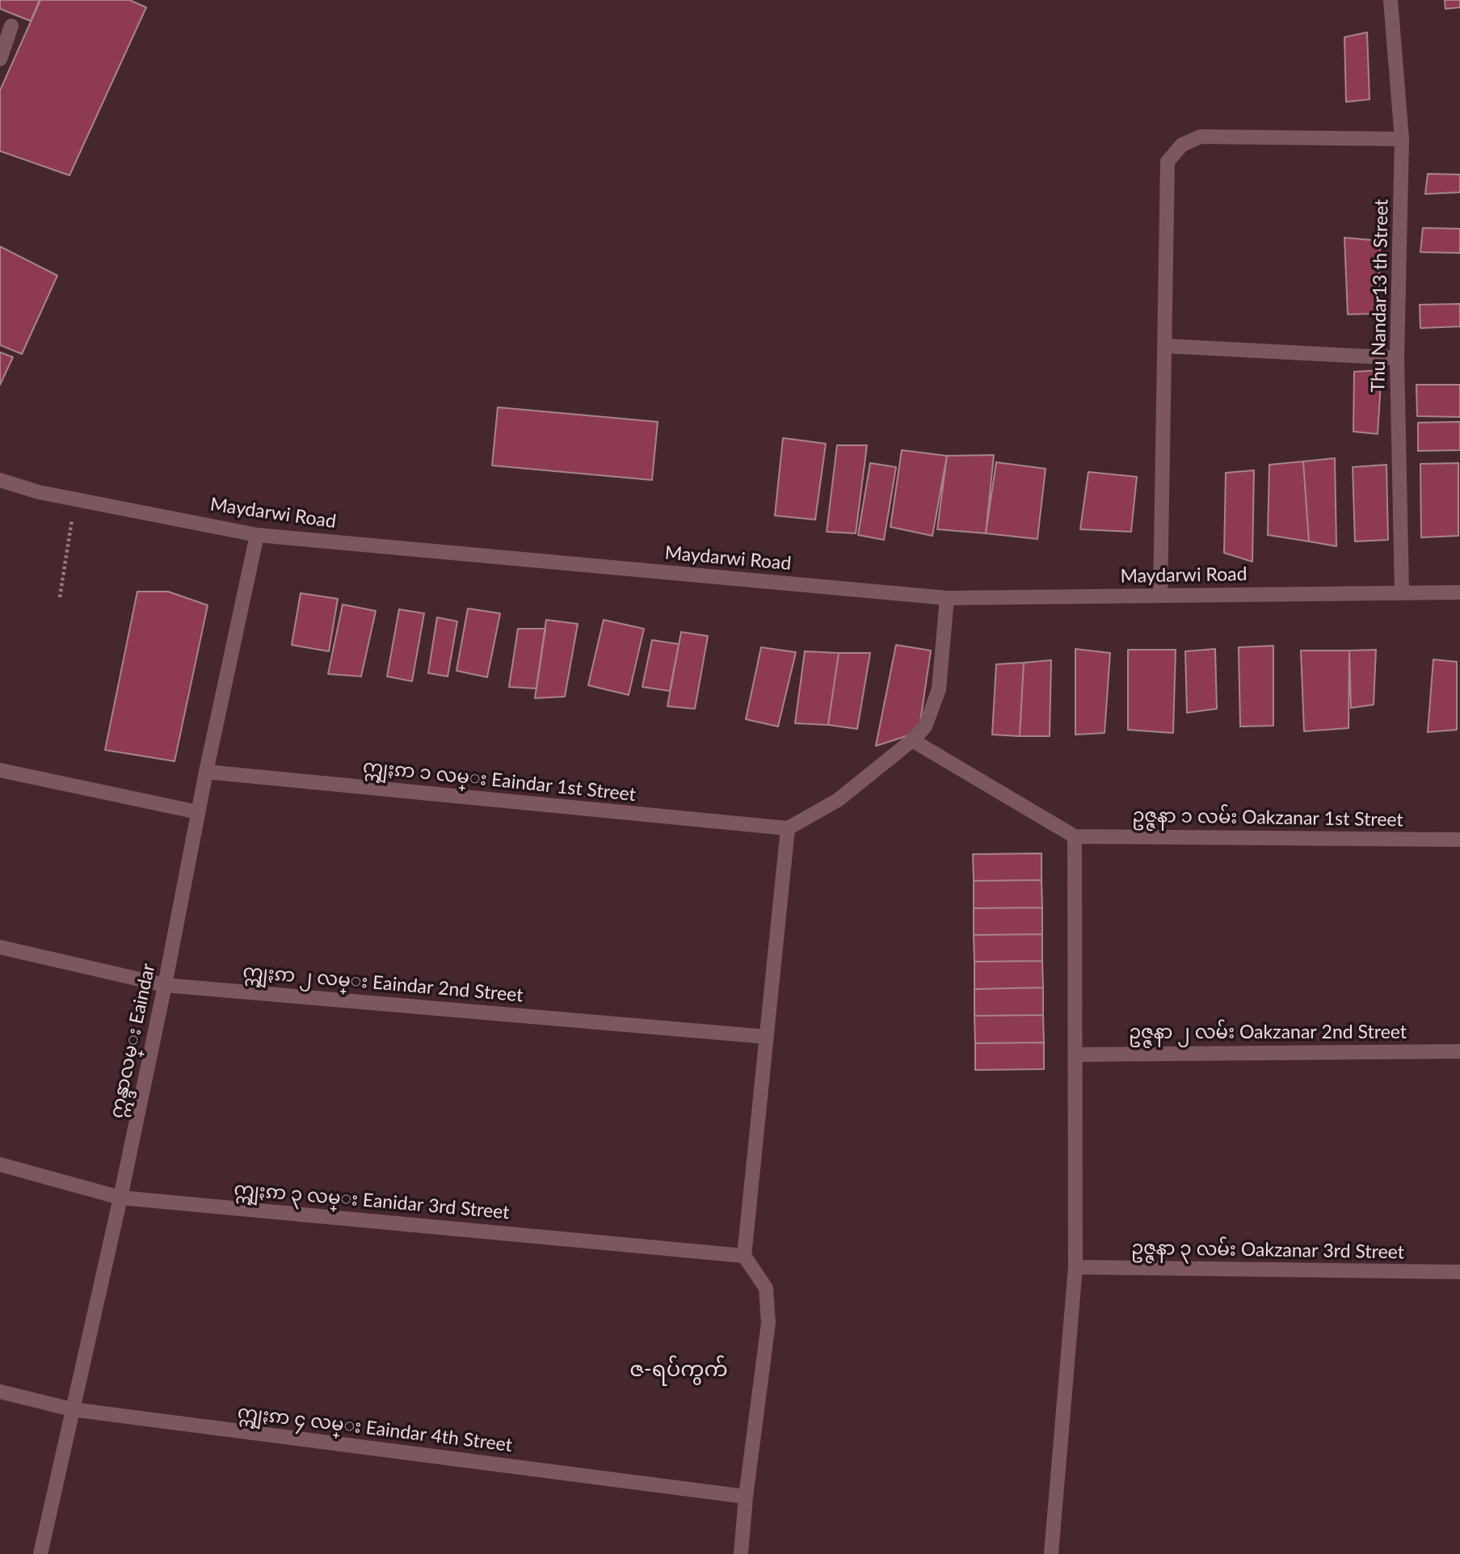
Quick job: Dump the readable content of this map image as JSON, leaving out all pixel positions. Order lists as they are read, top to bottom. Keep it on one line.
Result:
{"streets":{"street":["Thu Nandar13 th Street","Maydarwi Road","ဣျႏၵာ ၁ လမ္း Eaindar 1st Street","ဥဇ္ဇနာ ၁ လမ်း Oakzanar 1st Street","ဣျႏၵာ ၂ လမ္း Eaindar 2nd Street","ဥဇ္ဇနာ ၂ လမ်း Oakzanar 2nd Street","ဣန္ဒာလမ္း Eaindar","ဣျႏၵာ ၃ လမ္း Eanidar 3rd Street","ဥဇ္ဇနာ ၃ လမ်း Oakzanar 3rd Street","ဣျႏၵာ ၄ လမ္း Eaindar 4th Street"]},"crossings":[["Thu Nandar13 th Street","Maydarwi Road"],["Maydarwi Road","ဣန္ဒာလမ္း Eaindar"],["ဣျႏၵာ ၁ လမ္း Eaindar 1st Street","ဣန္ဒာလမ္း Eaindar"],["ဣျႏၵာ ၂ လမ္း Eaindar 2nd Street","ဣန္ဒာလမ္း Eaindar"],["ဣန္ဒာလမ္း Eaindar","ဣျႏၵာ ၃ လမ္း Eanidar 3rd Street"],["ဣန္ဒာလမ္း Eaindar","ဣျႏၵာ ၄ လမ္း Eaindar 4th Street"]],"districts":["ဇ-ရပ်ကွက်"]}
